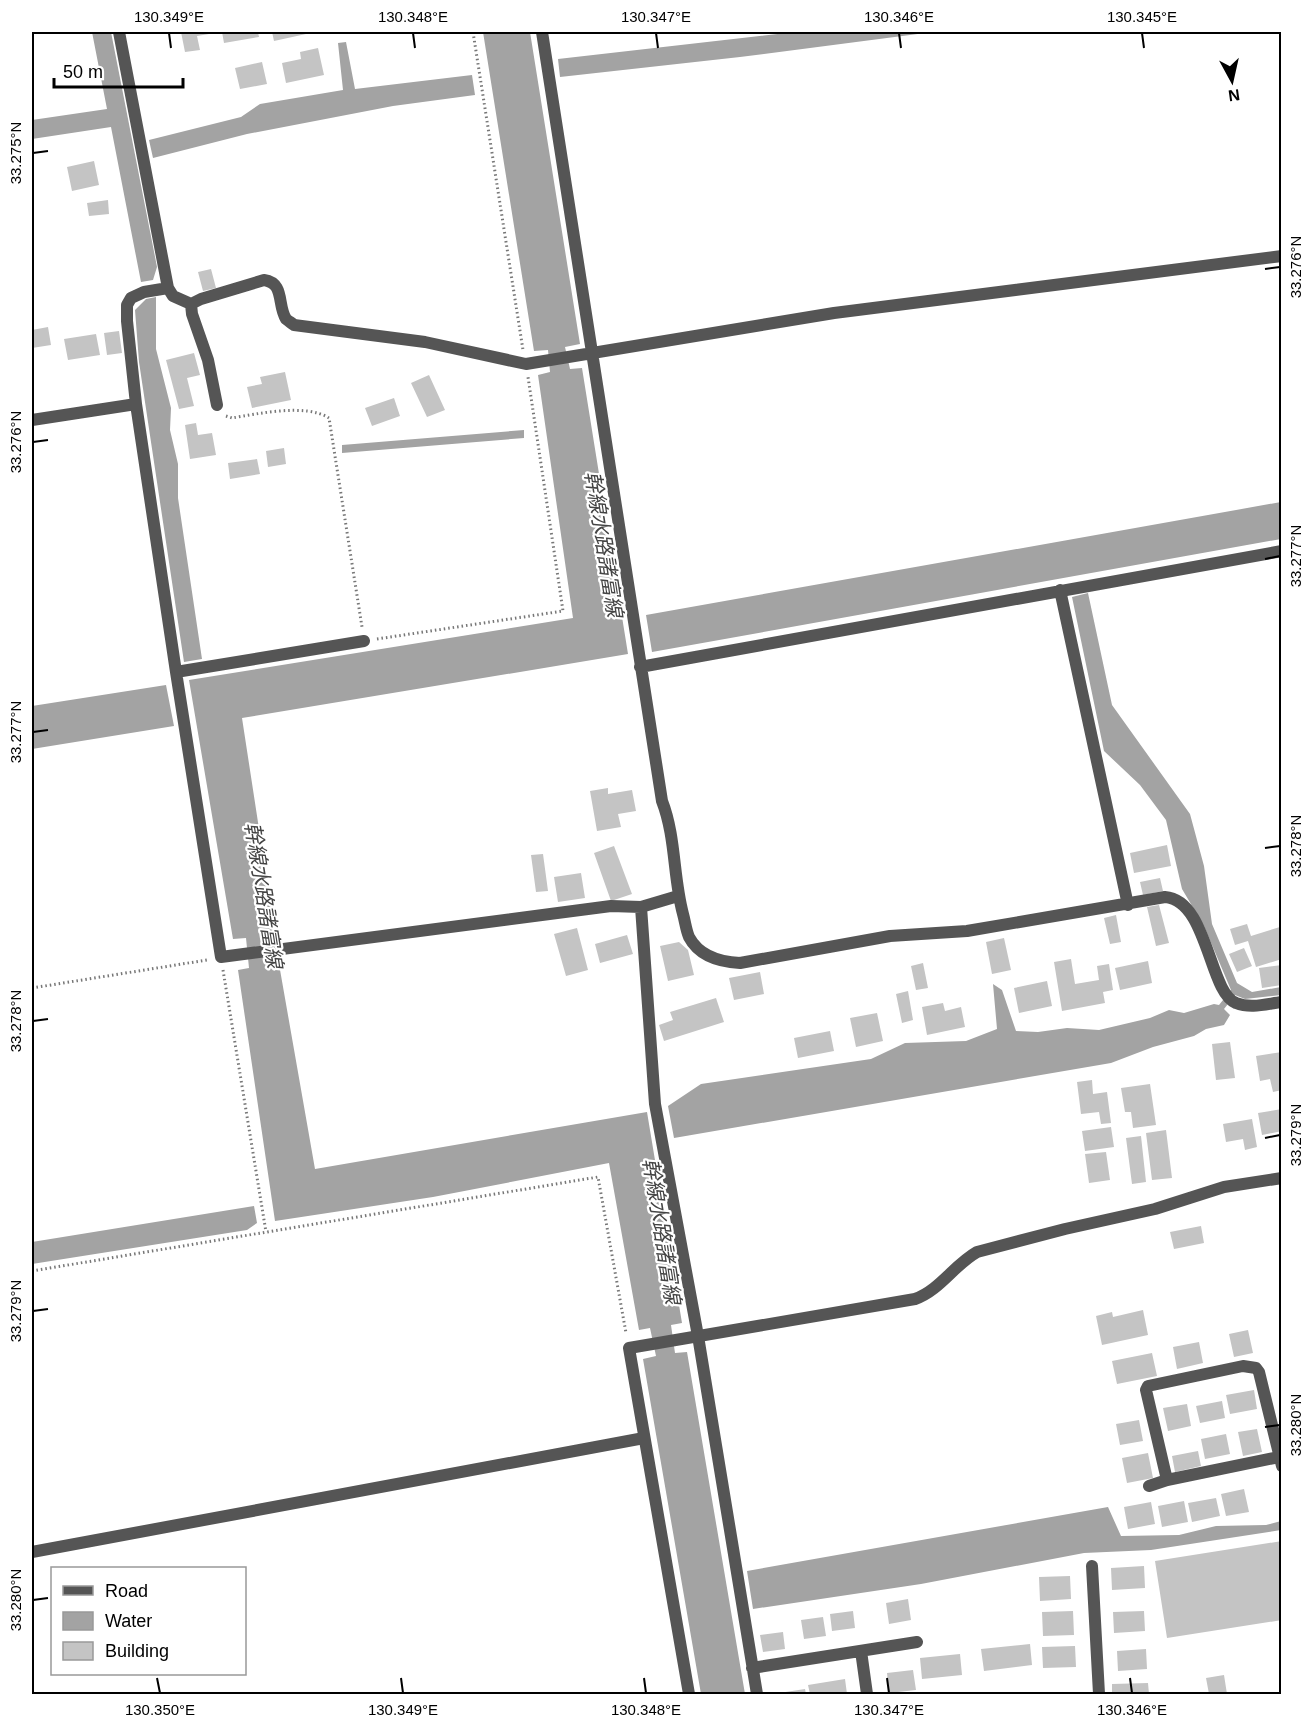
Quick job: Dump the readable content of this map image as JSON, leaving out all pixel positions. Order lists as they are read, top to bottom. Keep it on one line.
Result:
{"water":["幹線水路諸富線"],"legend":["Road","Water","Building"],"scale_bar":"50 m","north":"bottom","coordinates":["130.349°E","130.348°E","130.347°E","130.346°E","130.345°E","33.275°N","33.276°N","33.277°N","33.278°N","33.279°N","33.280°N","130.350°E"]}
